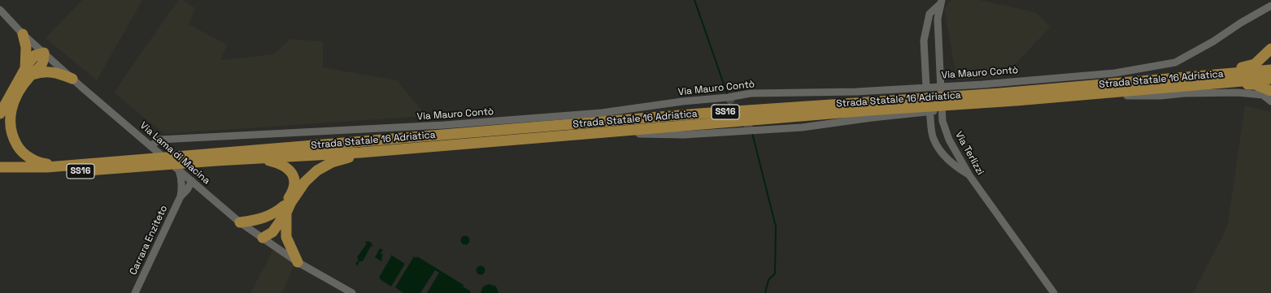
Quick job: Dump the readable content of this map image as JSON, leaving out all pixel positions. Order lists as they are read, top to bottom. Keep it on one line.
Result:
{"streets":{"highway":["Strada Statale 16 Adriatica","SS16"],"street":["Via Mauro Contò","Via Lama di Macina","Via Terlizzi","Carrara Enziteto"]},"crossings":[["Via Mauro Contò","Via Lama di Macina"],["Via Lama di Macina","Carrara Enziteto"]]}
